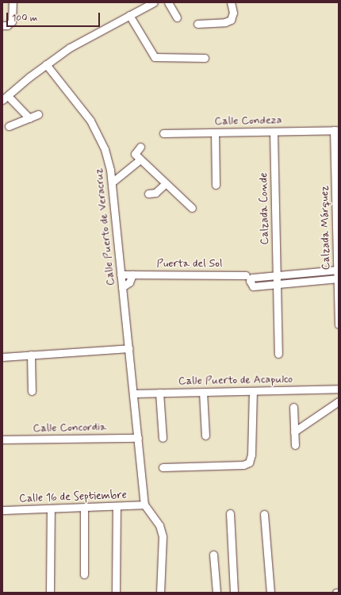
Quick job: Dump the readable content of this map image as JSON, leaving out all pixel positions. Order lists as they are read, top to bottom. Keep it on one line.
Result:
{"streets":{"street":["Calle Condeza","Calzada Conde","Calle Puerto de Veracruz","Calzada Márquez","Puerta del Sol","Calle Puerto de Acapulco","Calle Concordia","Calle 16 de Septiembre"]},"crossings":[["Calle Condeza","Calzada Conde"],["Calle Condeza","Calzada Márquez"],["Calle Puerto de Veracruz","Puerta del Sol"],["Calle Puerto de Veracruz","Calle Puerto de Acapulco"],["Calle Puerto de Veracruz","Calle Concordia"],["Calle Puerto de Veracruz","Calle 16 de Septiembre"]],"scale_bar":"100 m"}
